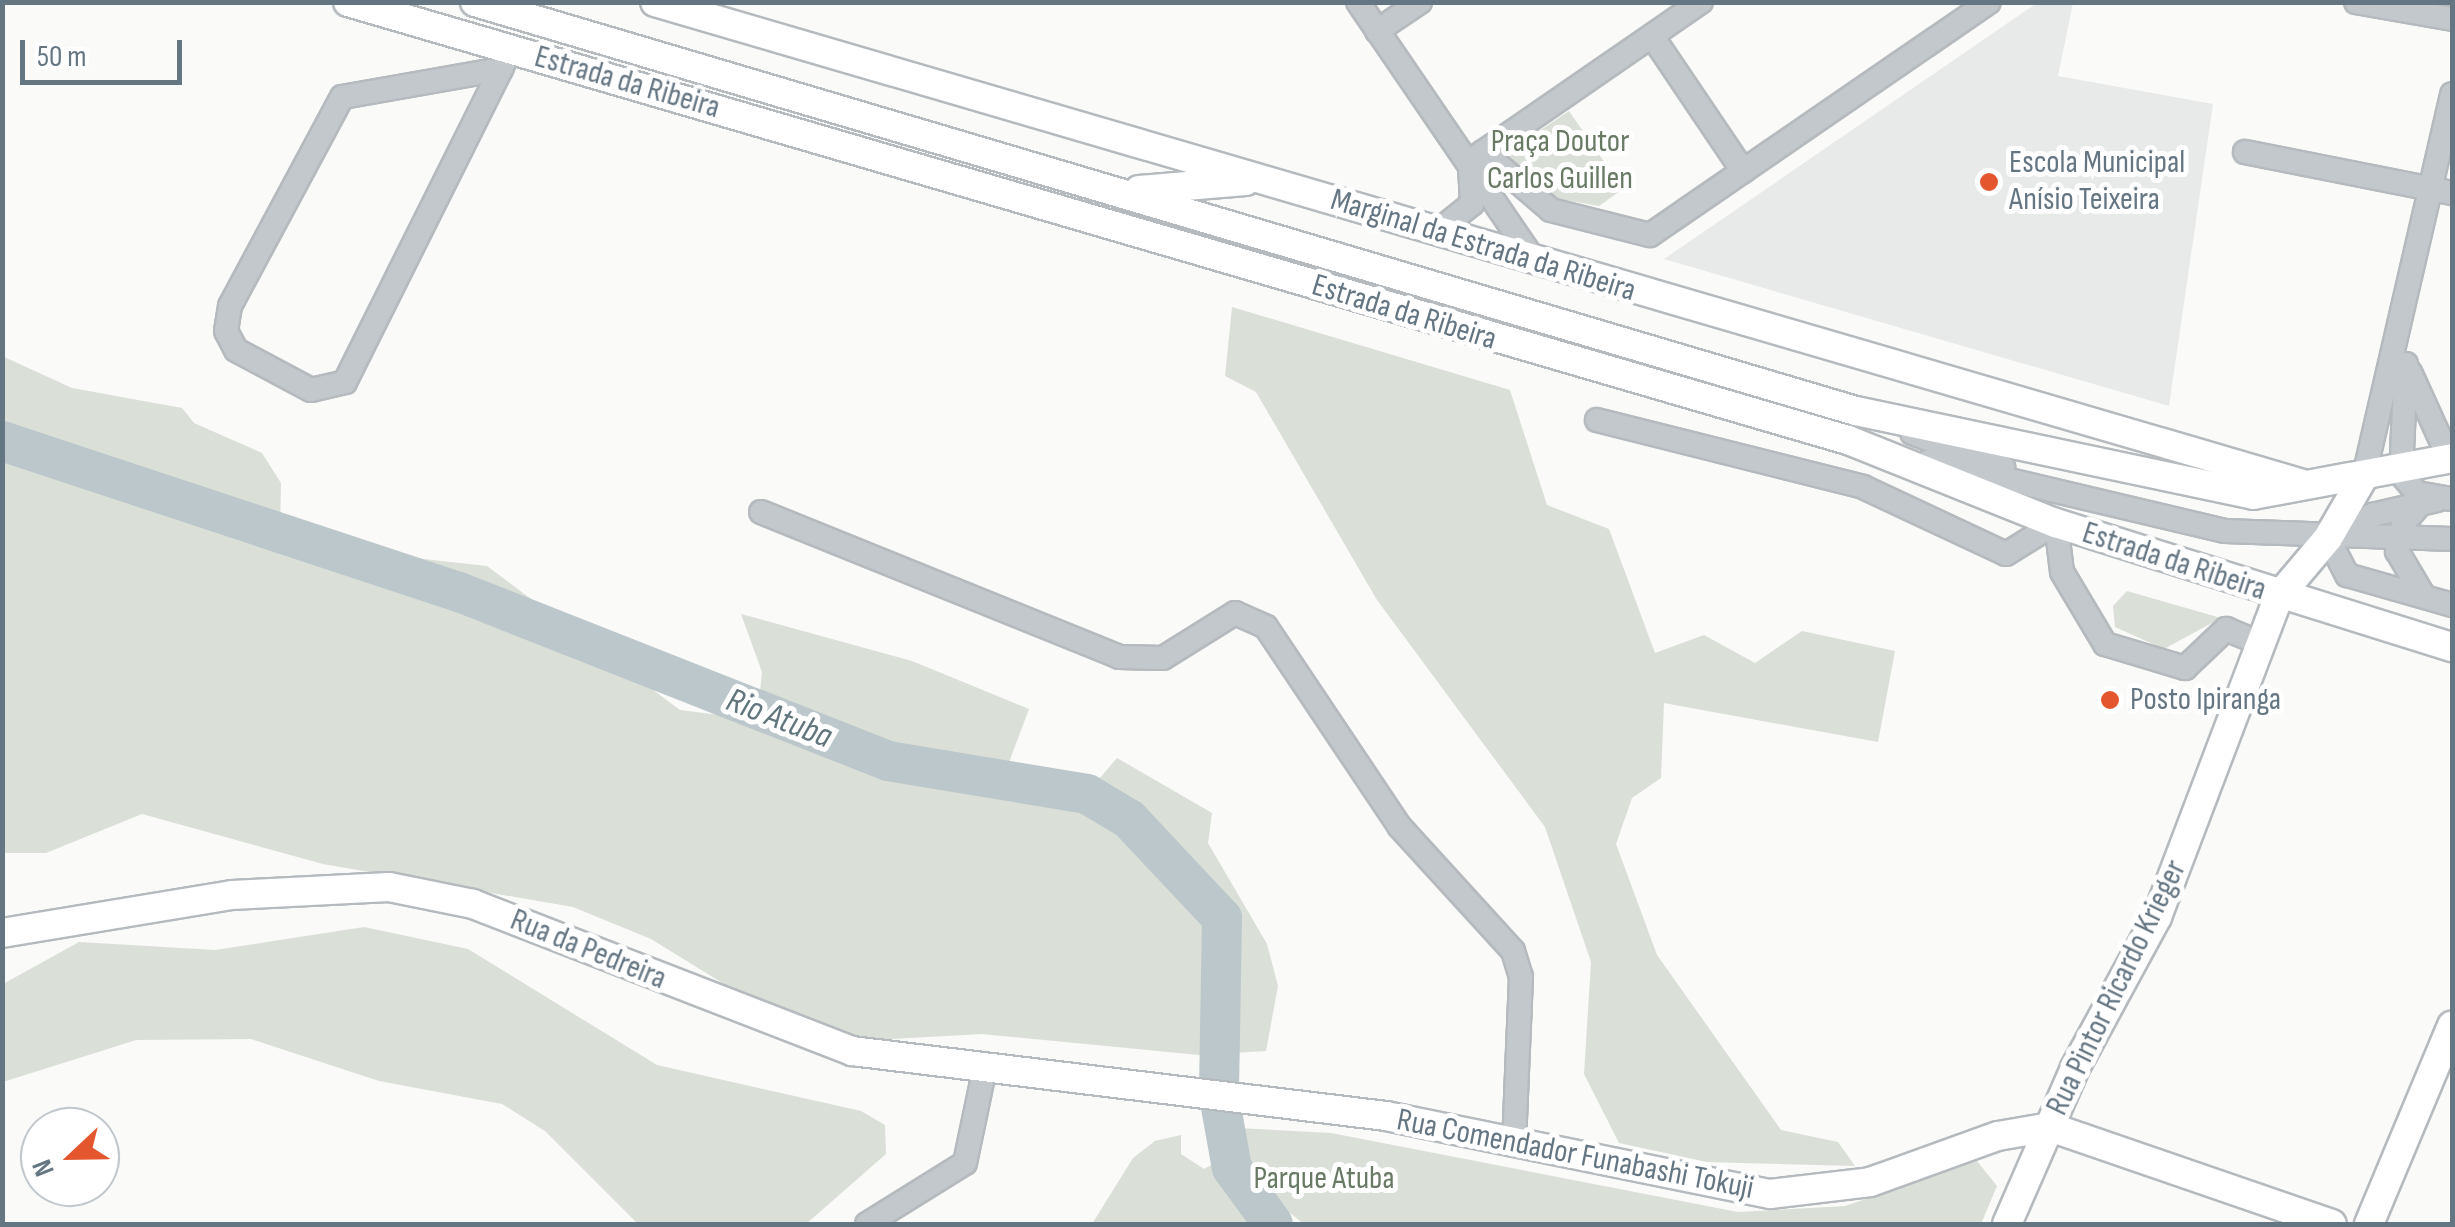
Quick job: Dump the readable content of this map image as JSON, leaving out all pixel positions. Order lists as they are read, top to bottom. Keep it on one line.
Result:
{"streets":{"main road":["Estrada da Ribeira","Marginal da Estrada da Ribeira","Rua da Pedreira","Rua Pintor Ricardo Krieger","Rua Comendador Funabashi Tokuji"]},"crossings":[["Estrada da Ribeira","Marginal da Estrada da Ribeira"],["Estrada da Ribeira","Rua Pintor Ricardo Krieger"],["Rua da Pedreira","Rua Comendador Funabashi Tokuji"],["Rua Pintor Ricardo Krieger","Rua Comendador Funabashi Tokuji"]],"water":["Rio Atuba"],"parks":["Praça Doutor Carlos Guillen","Parque Atuba"],"places":["Escola Municipal Anísio Teixeira","Posto Ipiranga"],"scale_bar":"50 m","north":"left"}
